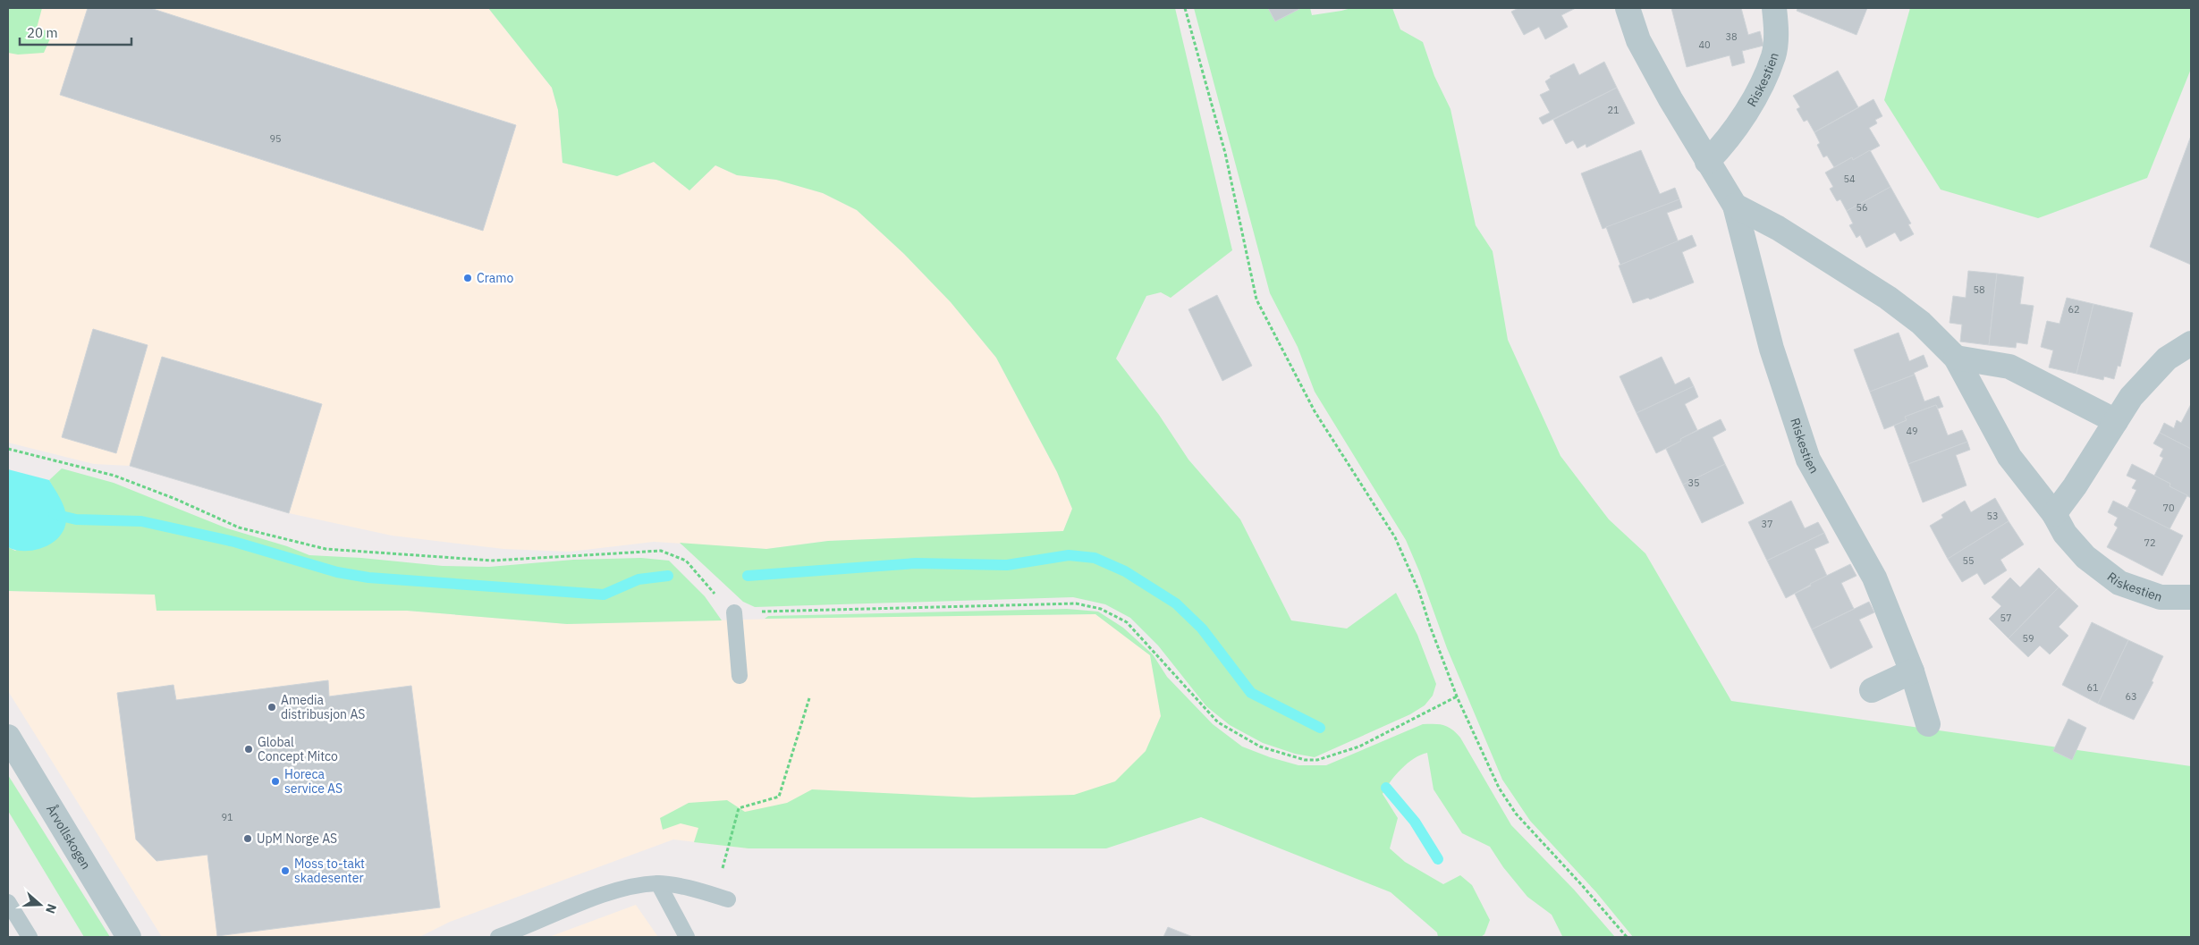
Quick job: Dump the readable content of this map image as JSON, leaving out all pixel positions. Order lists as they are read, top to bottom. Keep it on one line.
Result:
{"streets":{"street":["Riskestien","Årvollskogen"]},"places":["Cramo","Amedia distribusjon AS","Global Concept Mitco","Horeca service AS","UpM Norge AS","Moss to-takt skadesenter"],"house_numbers":["38","40","21","95","54","56","58","62","49","35","70","53","37","72","55","57","59","61","63","91"],"scale_bar":"20 m","north":"right"}
